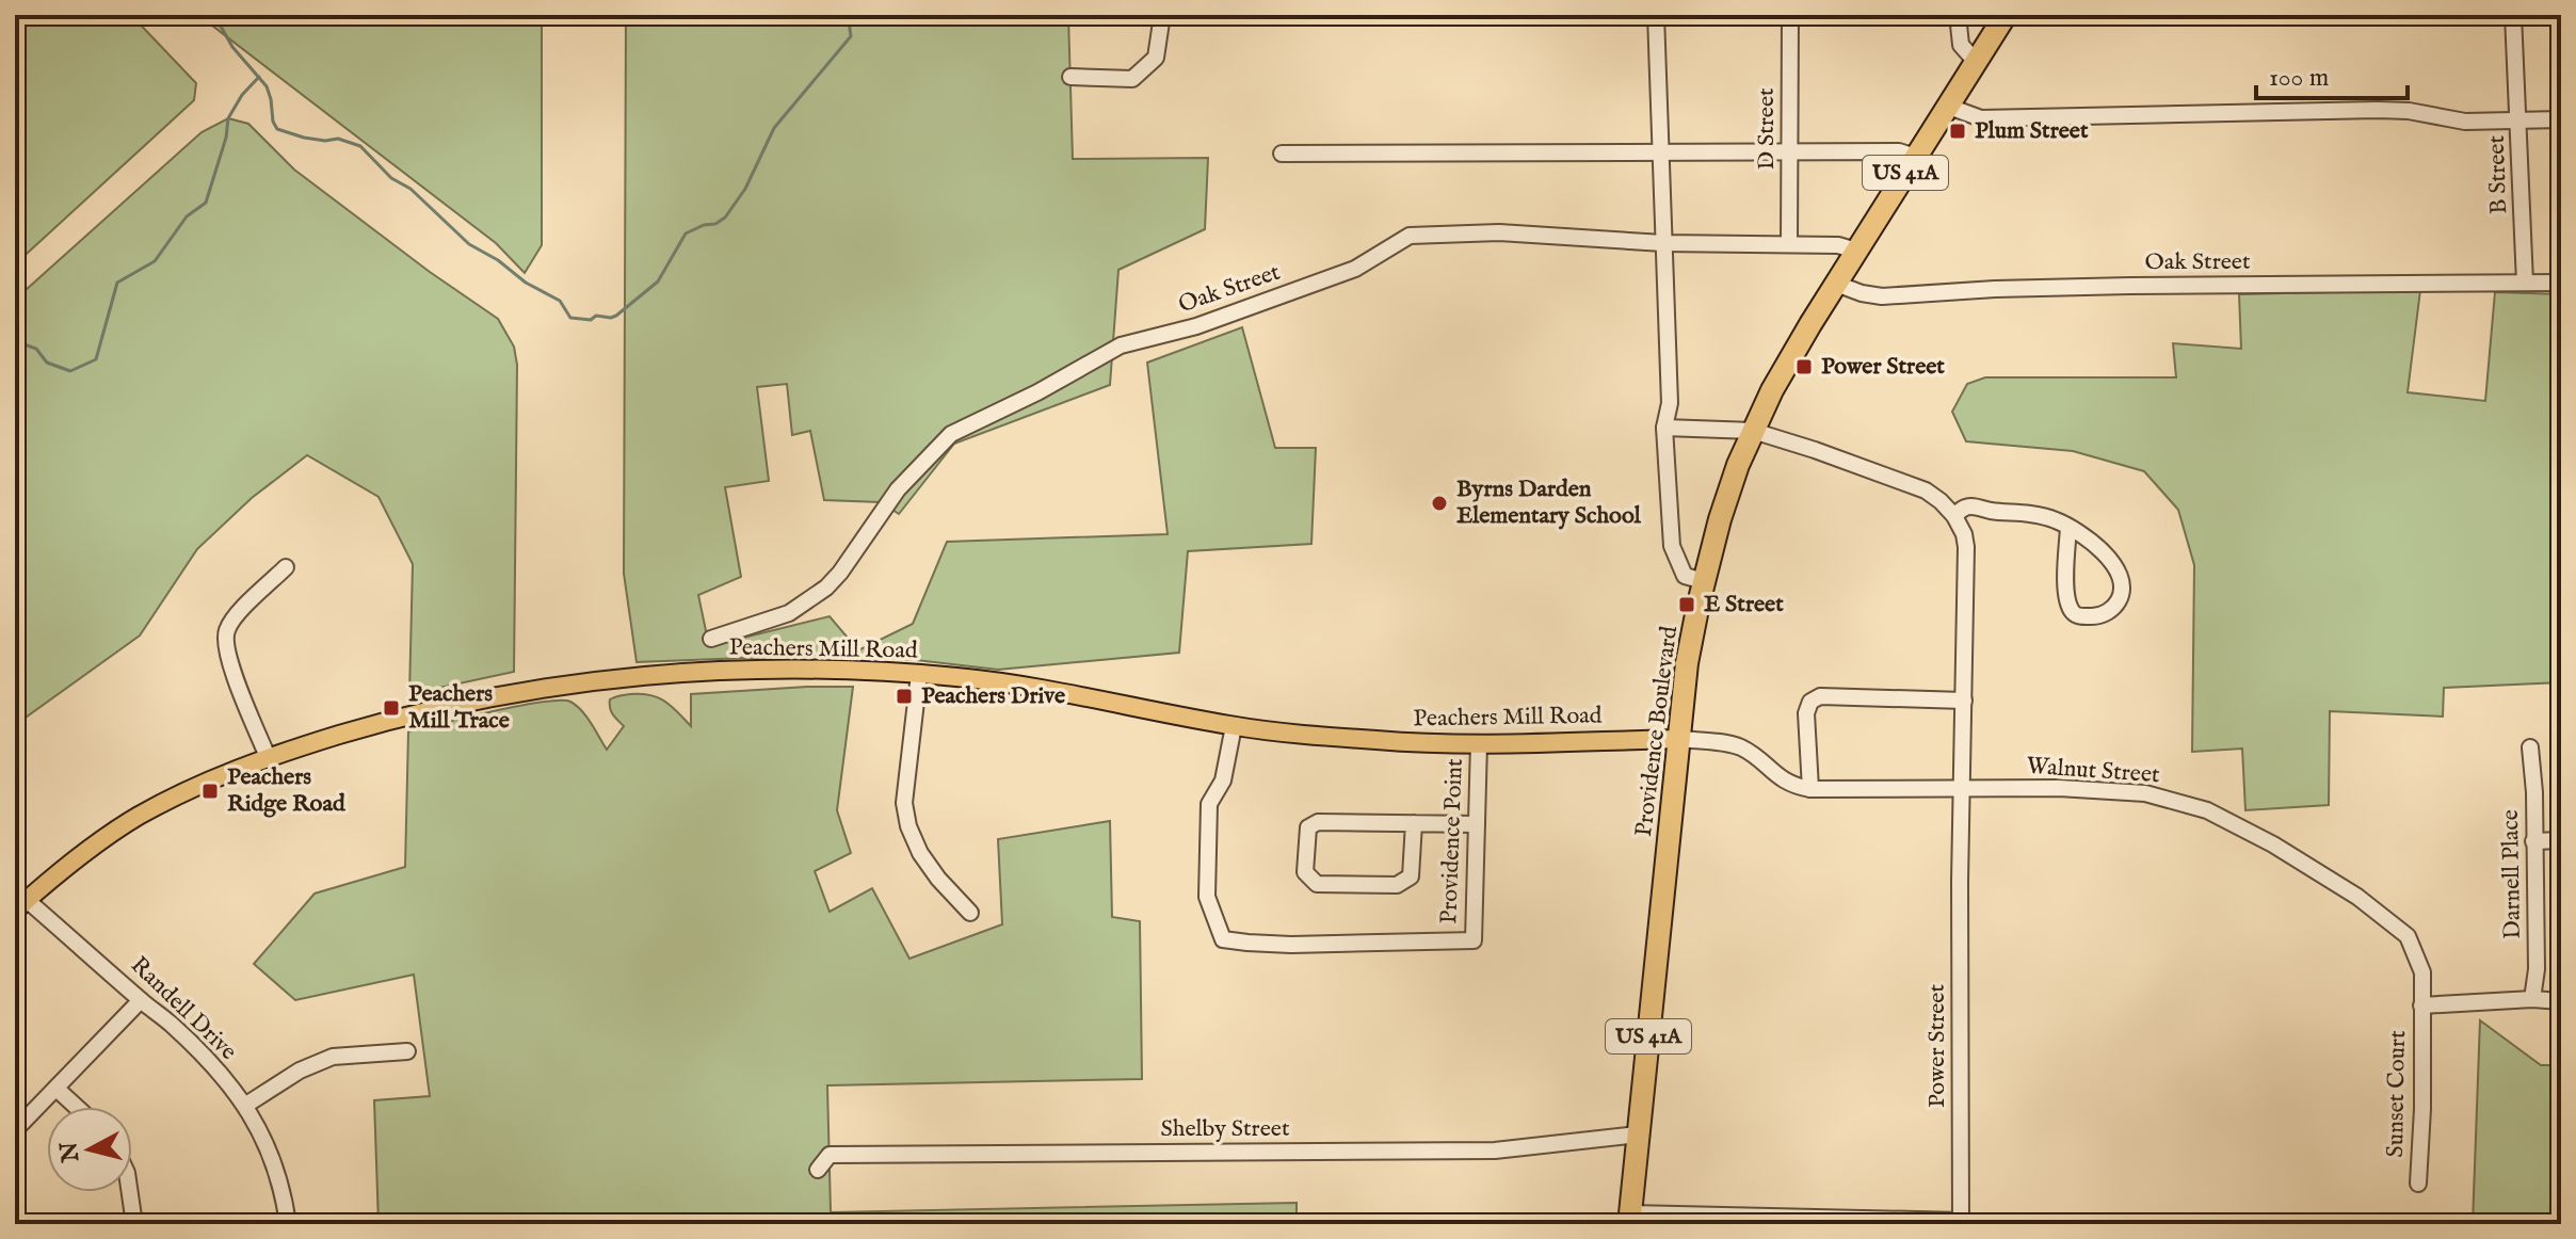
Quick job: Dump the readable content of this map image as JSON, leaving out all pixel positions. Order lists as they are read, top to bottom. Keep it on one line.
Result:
{"streets":{"highway":["US 41A","Providence Boulevard"],"main road":["Peachers Mill Road"],"street":["D Street","B Street","Oak Street","Walnut Street","Providence Point","Darnell Place","Randell Drive","Power Street","Sunset Court","Shelby Street"]},"crossings":[["D Street","Oak Street"],["B Street","Oak Street"],["Oak Street","Providence Boulevard"],["Peachers Mill Road","Providence Boulevard"],["Peachers Mill Road","Walnut Street"],["Peachers Mill Road","Providence Point"],["Peachers Mill Road","Randell Drive"],["Providence Boulevard","Walnut Street"],["Providence Boulevard","Shelby Street"],["Walnut Street","Power Street"],["Walnut Street","Sunset Court"]],"places":{"transit":["Plum Street","Power Street","E Street","Peachers Drive","Peachers Mill Trace","Peachers Ridge Road"],"other":["Byrns Darden Elementary School"]},"scale_bar":"100 m","north":"left"}
